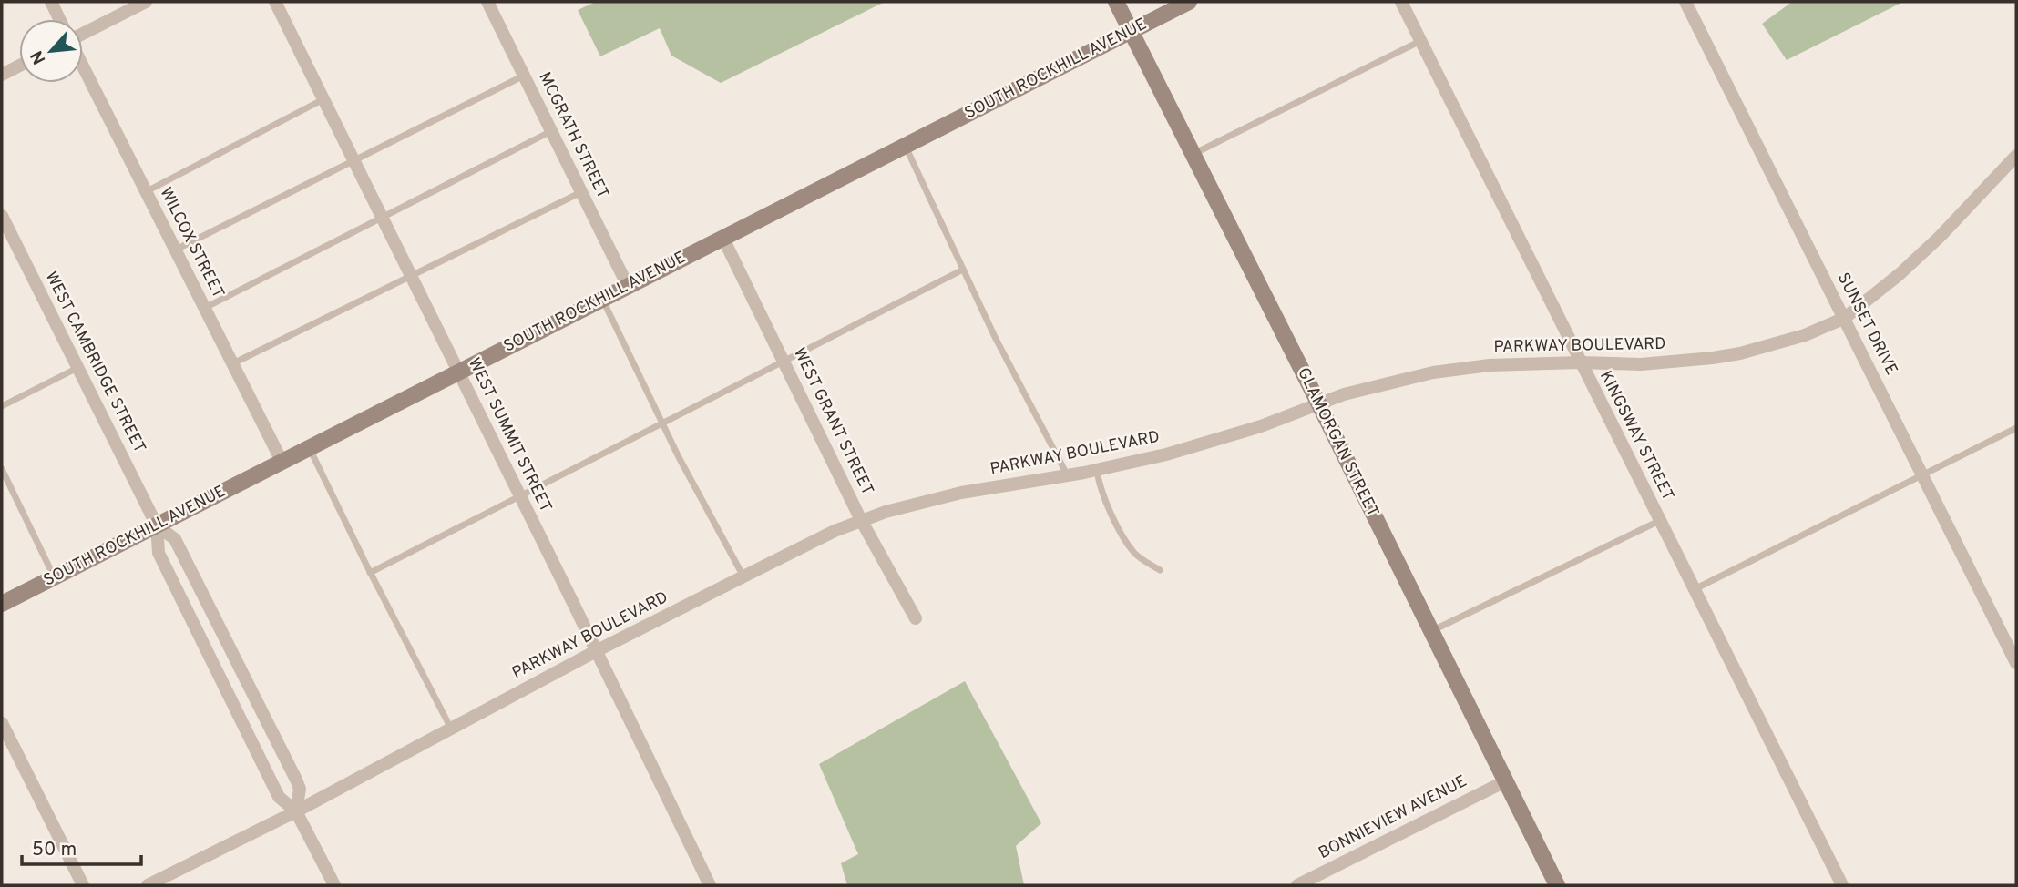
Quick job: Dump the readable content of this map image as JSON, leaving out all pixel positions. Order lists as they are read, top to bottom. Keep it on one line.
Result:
{"streets":{"street":["SOUTH ROCKHILL AVENUE","MCGRATH STREET","WILCOX STREET","SUNSET DRIVE","PARKWAY BOULEVARD","WEST CAMBRIDGE STREET","WEST GRANT STREET","WEST SUMMIT STREET","KINGSWAY STREET","GLAMORGAN STREET","BONNIEVIEW AVENUE"]},"crossings":[["SOUTH ROCKHILL AVENUE","MCGRATH STREET"],["SOUTH ROCKHILL AVENUE","WILCOX STREET"],["SOUTH ROCKHILL AVENUE","WEST CAMBRIDGE STREET"],["SOUTH ROCKHILL AVENUE","WEST GRANT STREET"],["SOUTH ROCKHILL AVENUE","WEST SUMMIT STREET"],["SOUTH ROCKHILL AVENUE","GLAMORGAN STREET"],["SUNSET DRIVE","PARKWAY BOULEVARD"],["PARKWAY BOULEVARD","WEST CAMBRIDGE STREET"],["PARKWAY BOULEVARD","WEST GRANT STREET"],["PARKWAY BOULEVARD","WEST SUMMIT STREET"],["PARKWAY BOULEVARD","KINGSWAY STREET"],["PARKWAY BOULEVARD","GLAMORGAN STREET"],["GLAMORGAN STREET","BONNIEVIEW AVENUE"]],"scale_bar":"50 m","north":"bottom left"}
